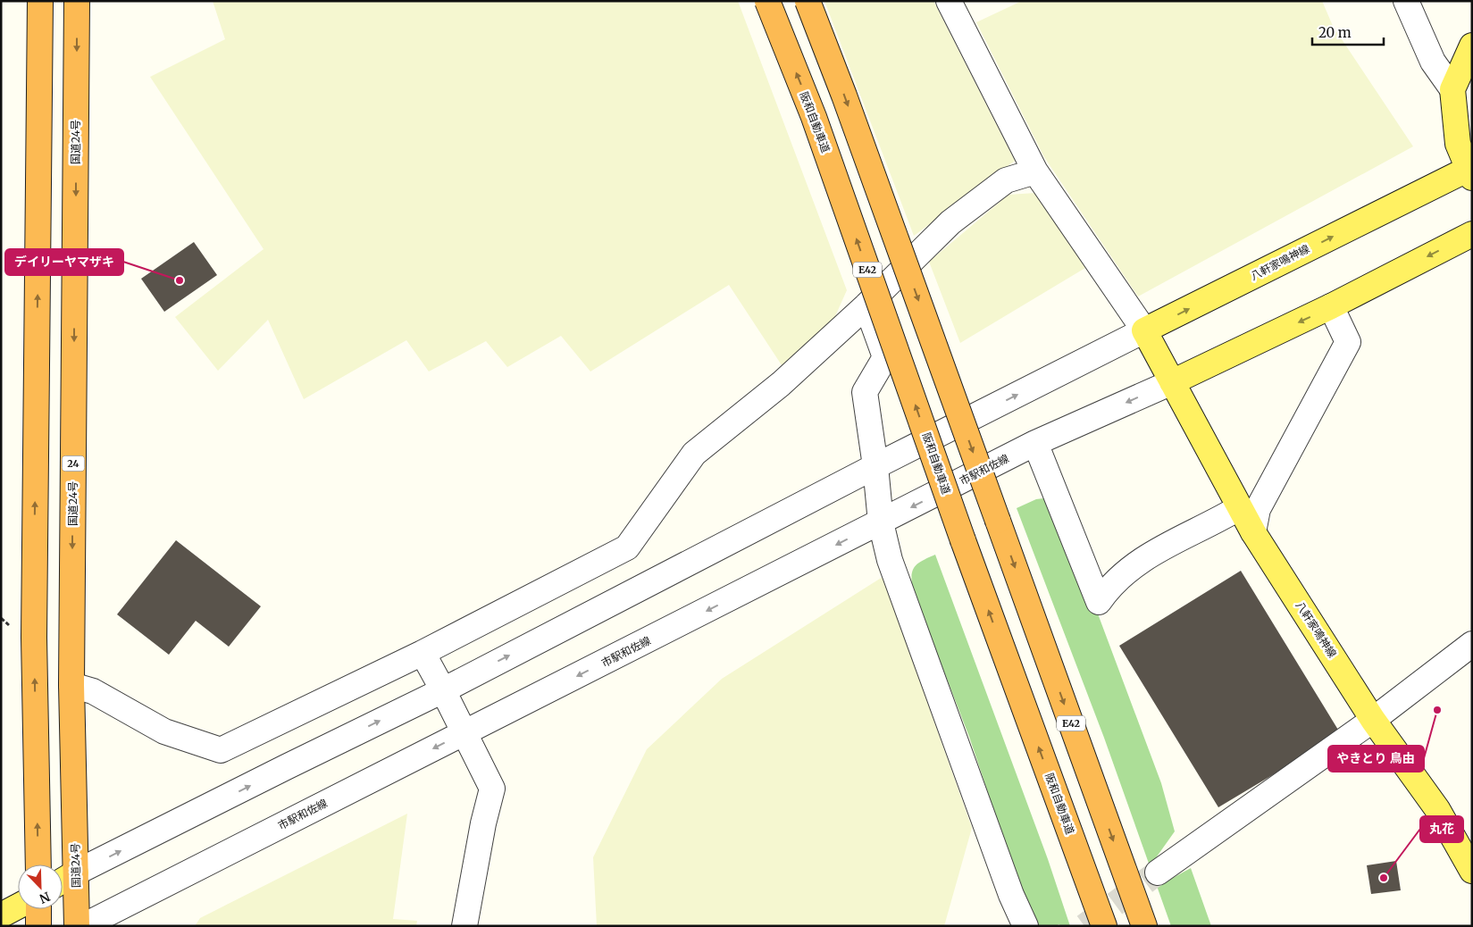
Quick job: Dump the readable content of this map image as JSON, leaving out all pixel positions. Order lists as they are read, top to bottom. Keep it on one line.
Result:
{"streets":{"highway":["阪和自動車道","国道24号","E42","24"],"main road":["八軒家鳴神線"],"street":["市駅和佐線"]},"crossings":[["八軒家鳴神線","市駅和佐線"]],"places":["デイリーヤマザキ","やきとり 鳥由","丸花"],"scale_bar":"20 m","north":"bottom right"}
